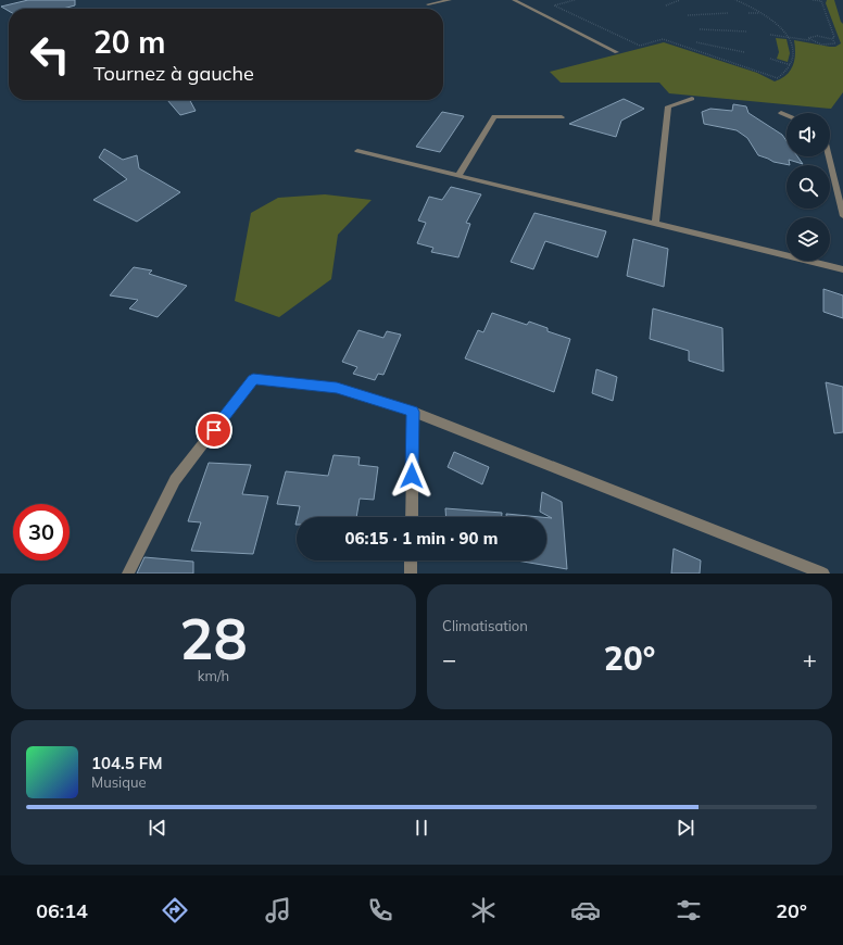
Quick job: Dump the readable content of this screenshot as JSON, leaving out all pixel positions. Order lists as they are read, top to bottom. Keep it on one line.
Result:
{"page":{"turn":["20 m","Tournez à gauche"],"limit":"30","trip":"06:15 · 1 min · 90 m","tile":[["28","km/h"],"Climatisation"],"heat":["−","20°","+"],"song":["104.5 FM","Musique"],"tabs":["06:14","20°"]}}
